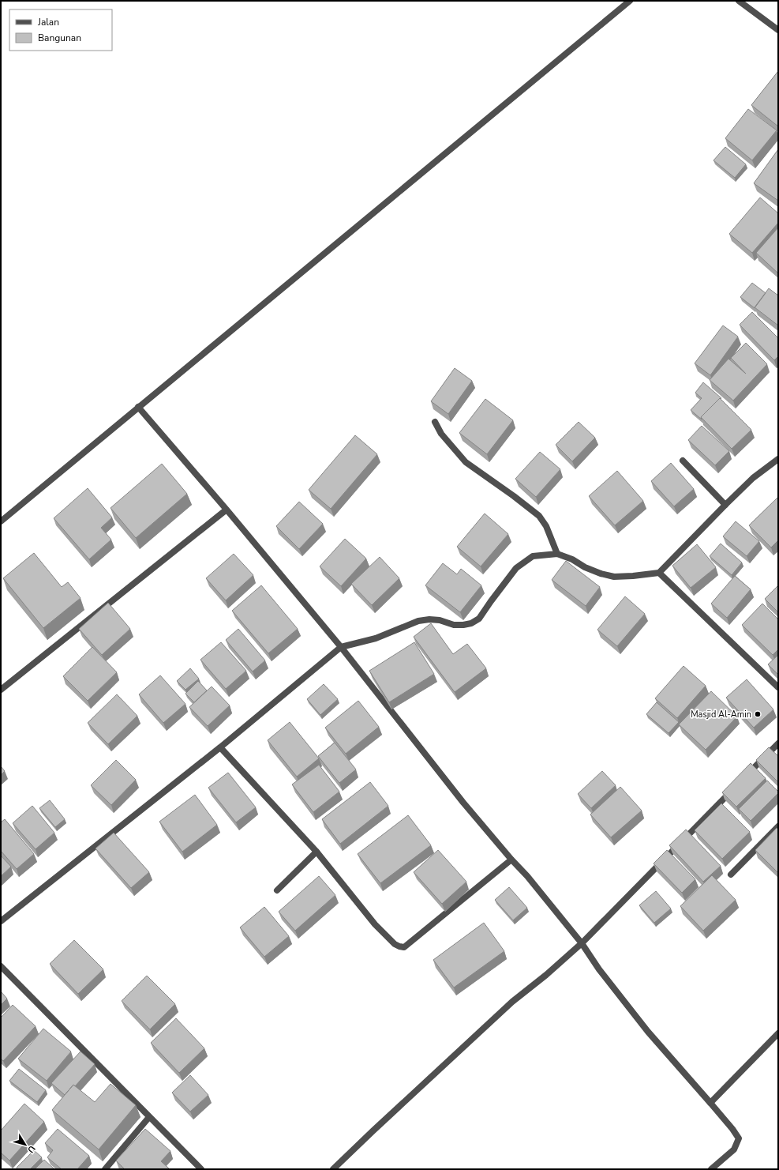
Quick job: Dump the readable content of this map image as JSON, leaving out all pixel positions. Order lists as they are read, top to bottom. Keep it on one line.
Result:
{"places":["Masjid Al-Amin"],"legend":["Jalan","Bangunan"],"north":"bottom right"}
